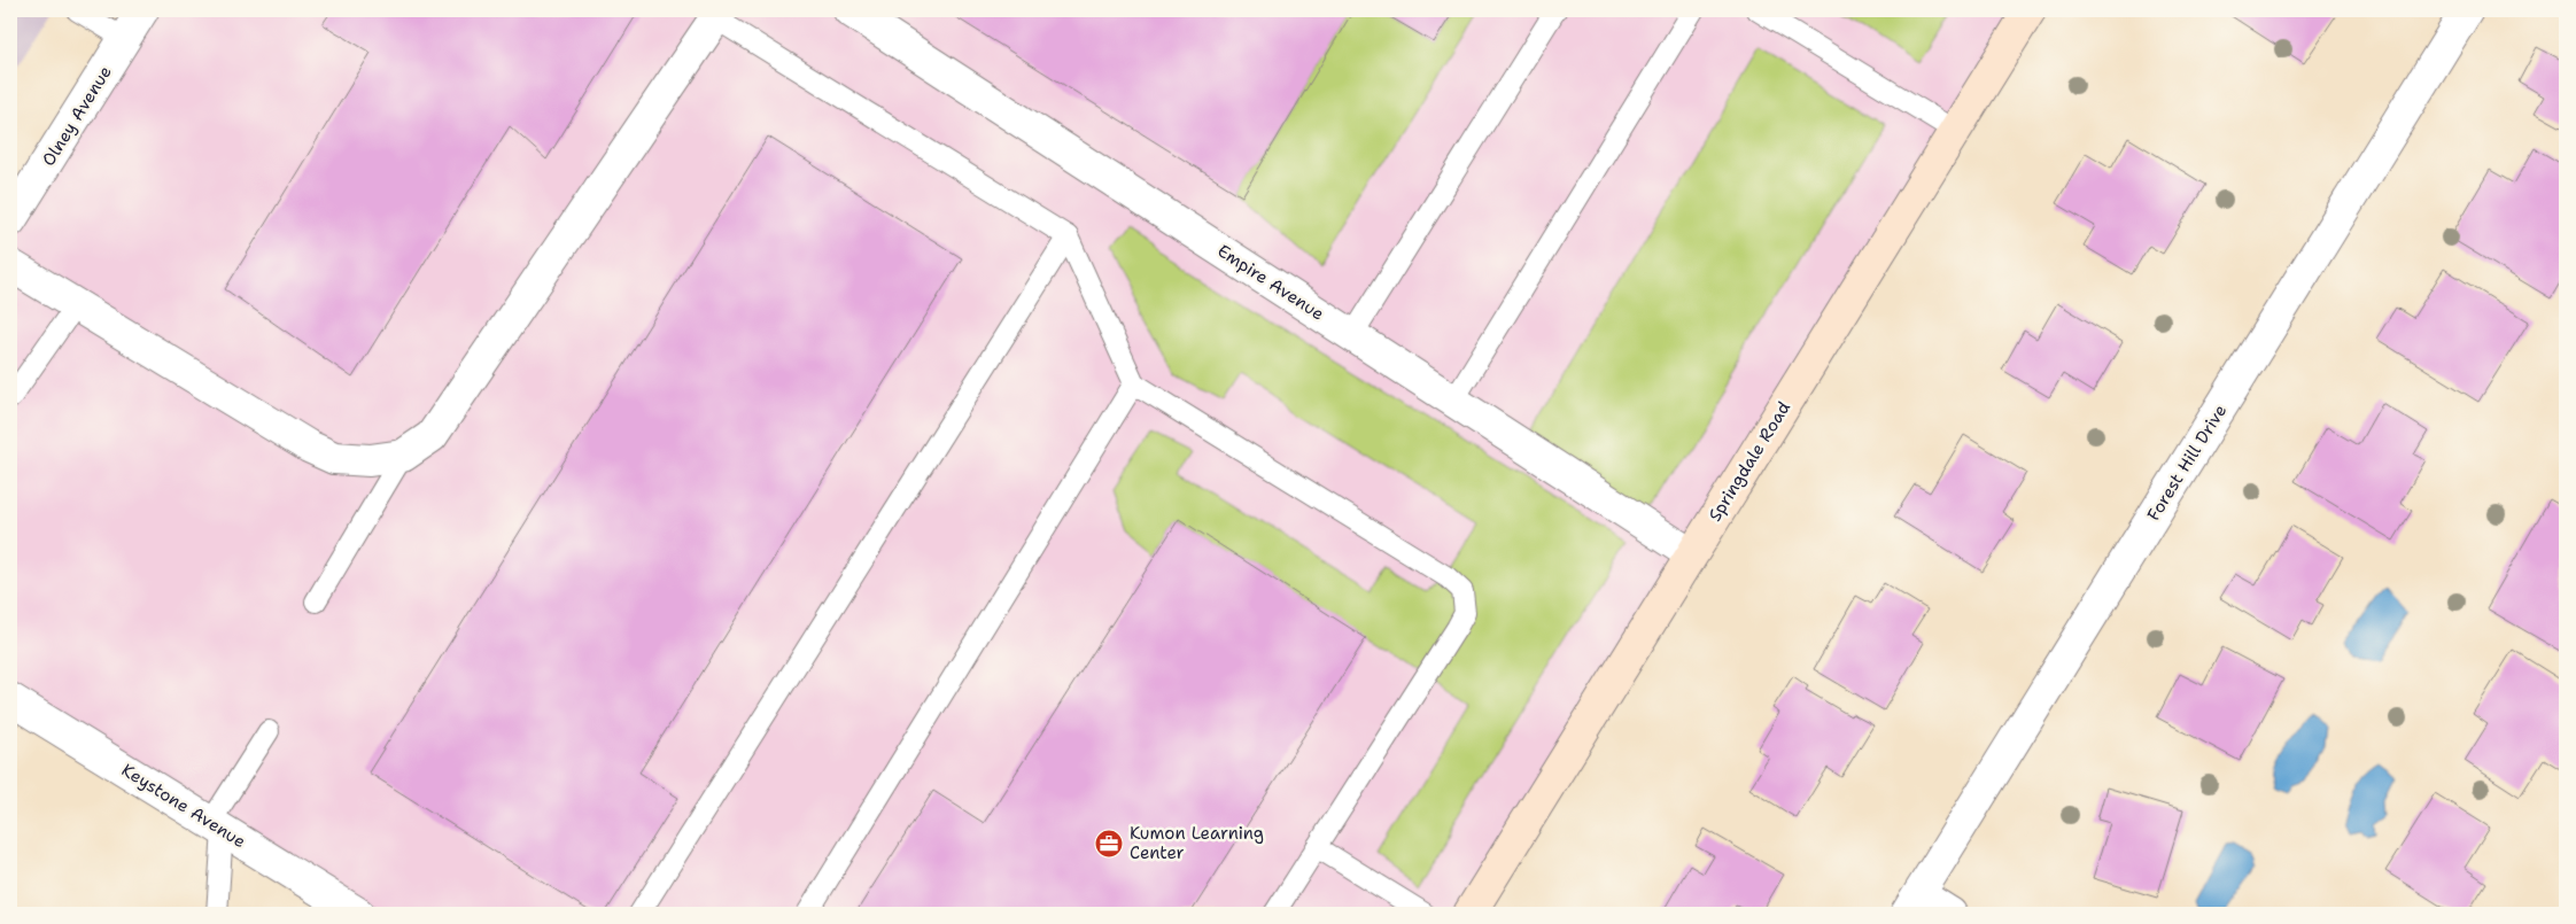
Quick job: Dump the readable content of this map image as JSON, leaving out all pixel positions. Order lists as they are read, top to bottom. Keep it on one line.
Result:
{"streets":{"main road":["Springdale Road"],"street":["Olney Avenue","Empire Avenue","Forest Hill Drive","Keystone Avenue"]},"crossings":[["Empire Avenue","Springdale Road"]],"places":{"office":["Kumon Learning Center"]}}
